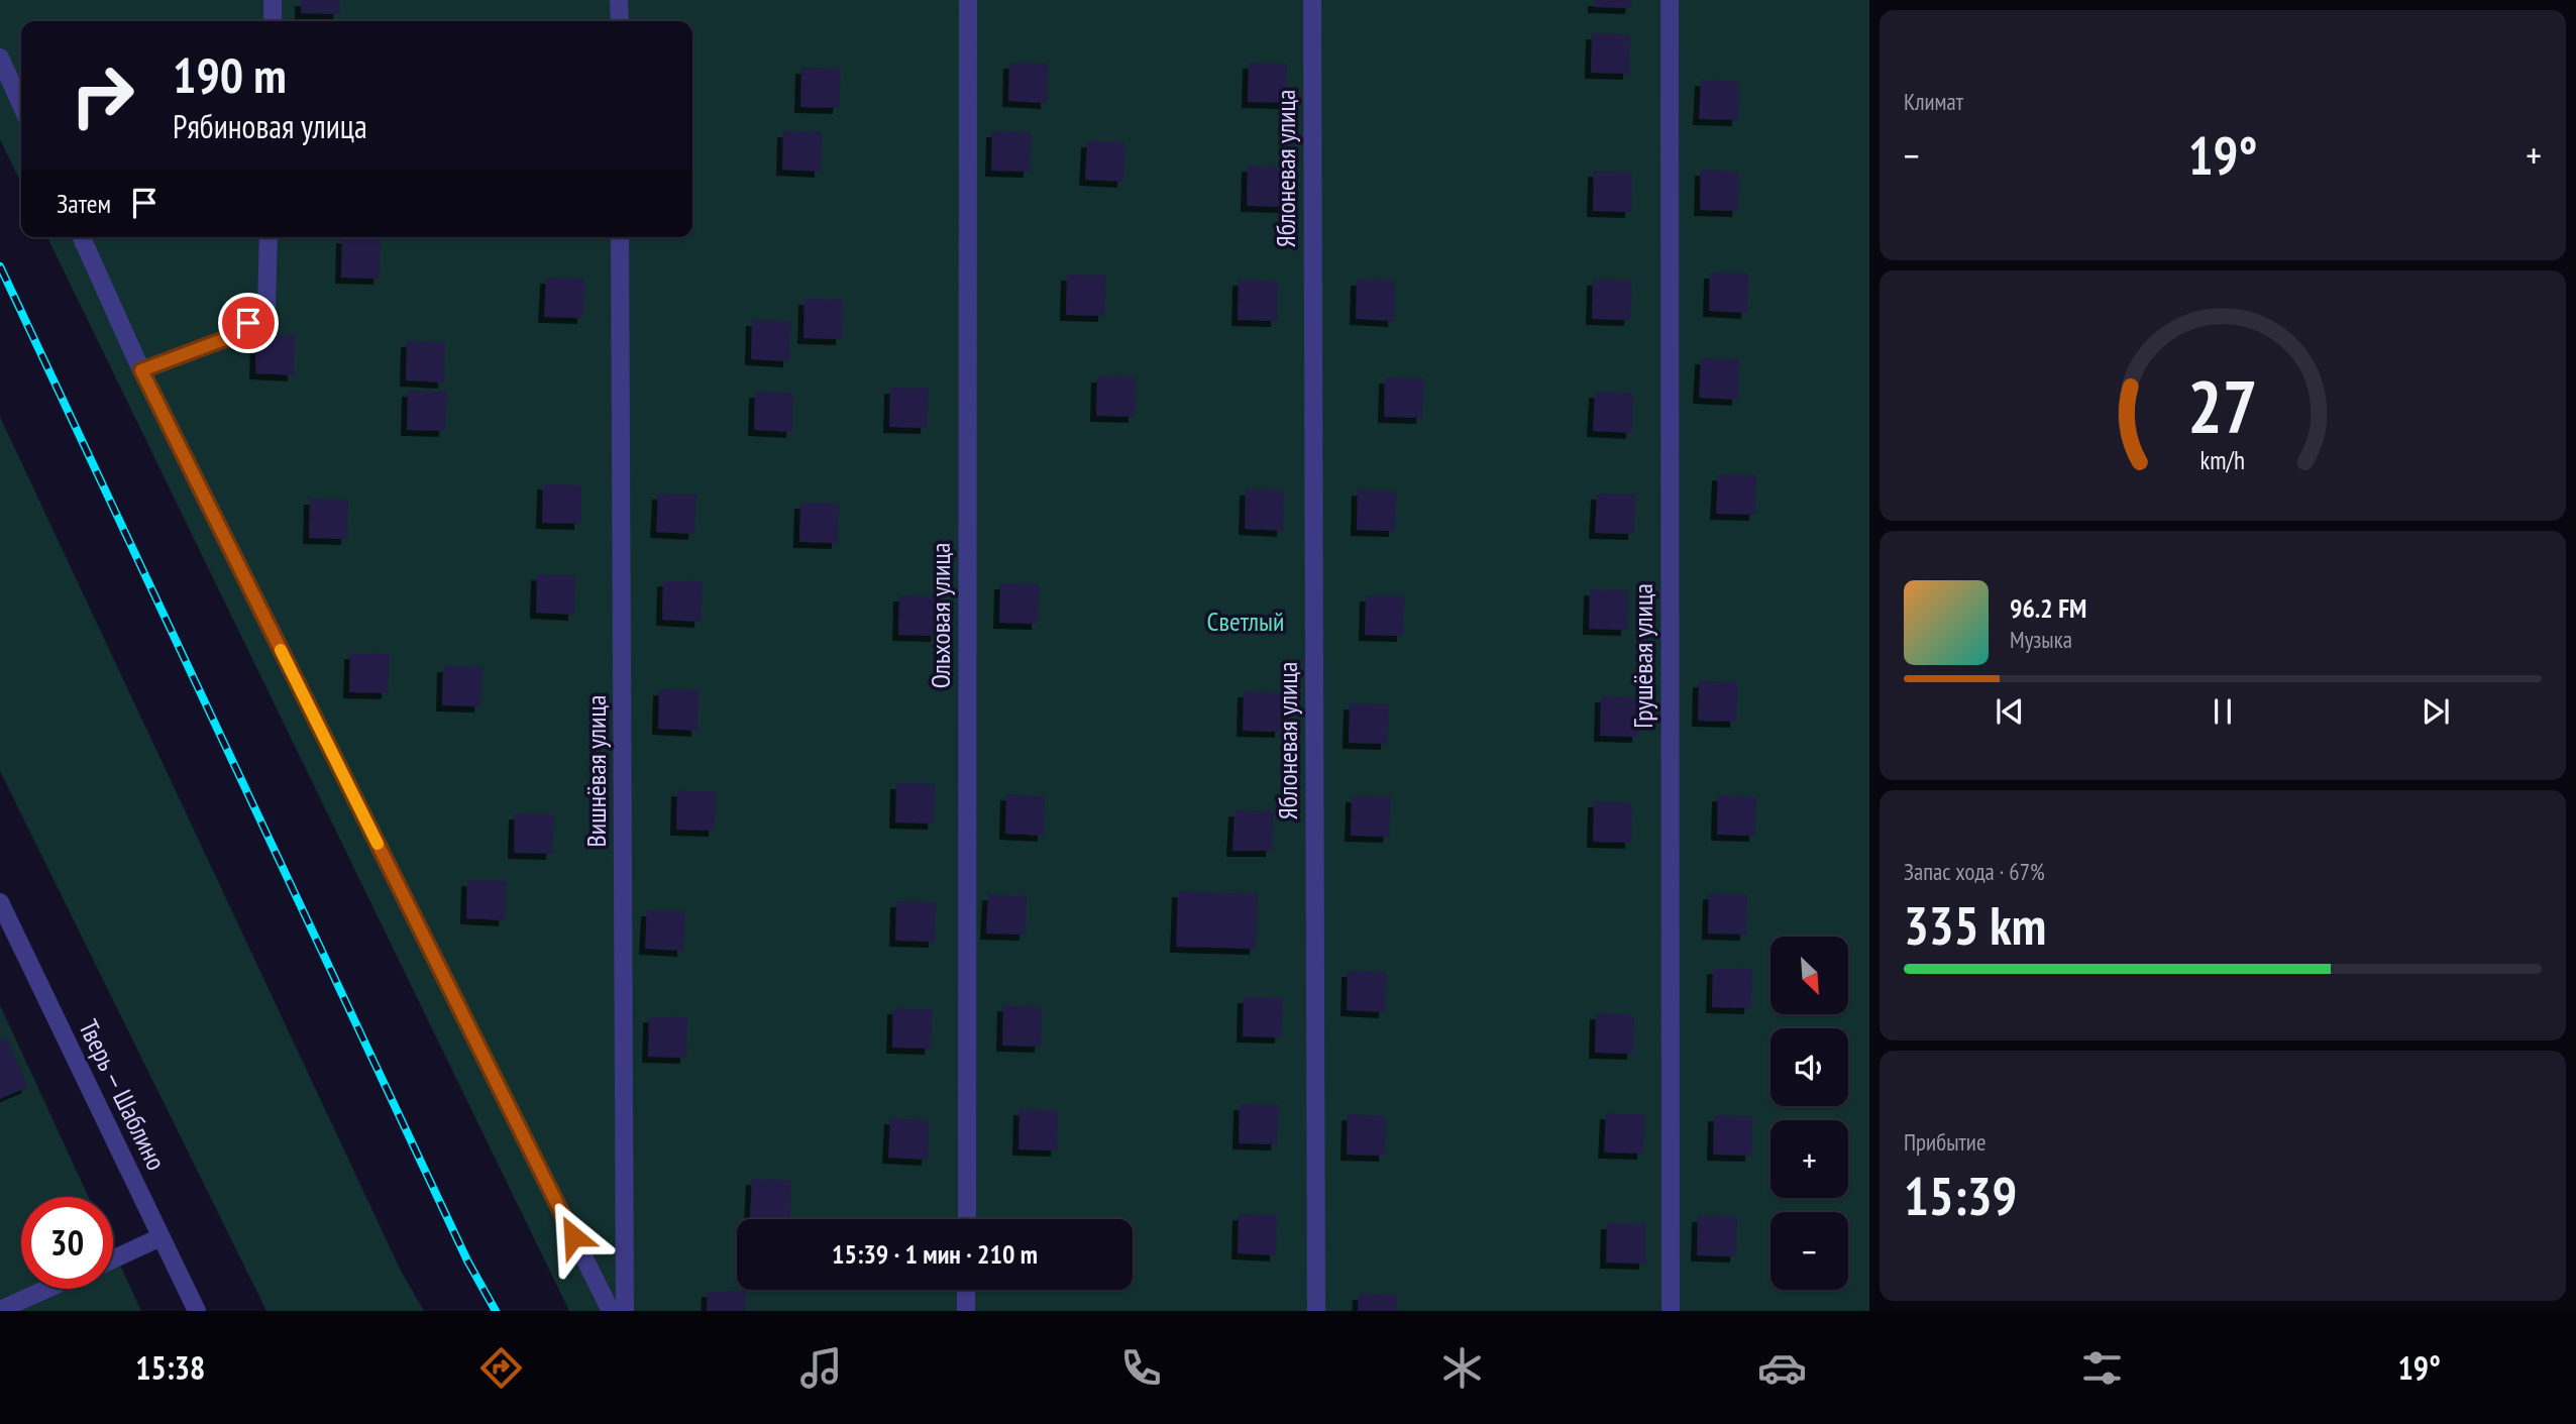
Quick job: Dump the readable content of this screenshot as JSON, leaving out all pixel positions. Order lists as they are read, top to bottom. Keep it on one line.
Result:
{"streets":{"street":["Яблоневая улица","Ольховая улица","Грушёвая улица","Вишнёвая улица","Тверь — Шаблино"]},"parks":["Светлый"],"north":"bottom right","page":{"tile":["Климат",["Запас хода · 67%","335 km"],["Прибытие","15:39"]],"turn":["190 m","Рябиновая улица"],"heat":["−","19°","+"],"then":"Затем","song":["96.2 FM","Музыка"],"map_buttons":["+","−"],"limit":"30","trip":"15:39 · 1 мин · 210 m","tabs":["15:38","19°"],"gauge":["27","km/h"]}}
